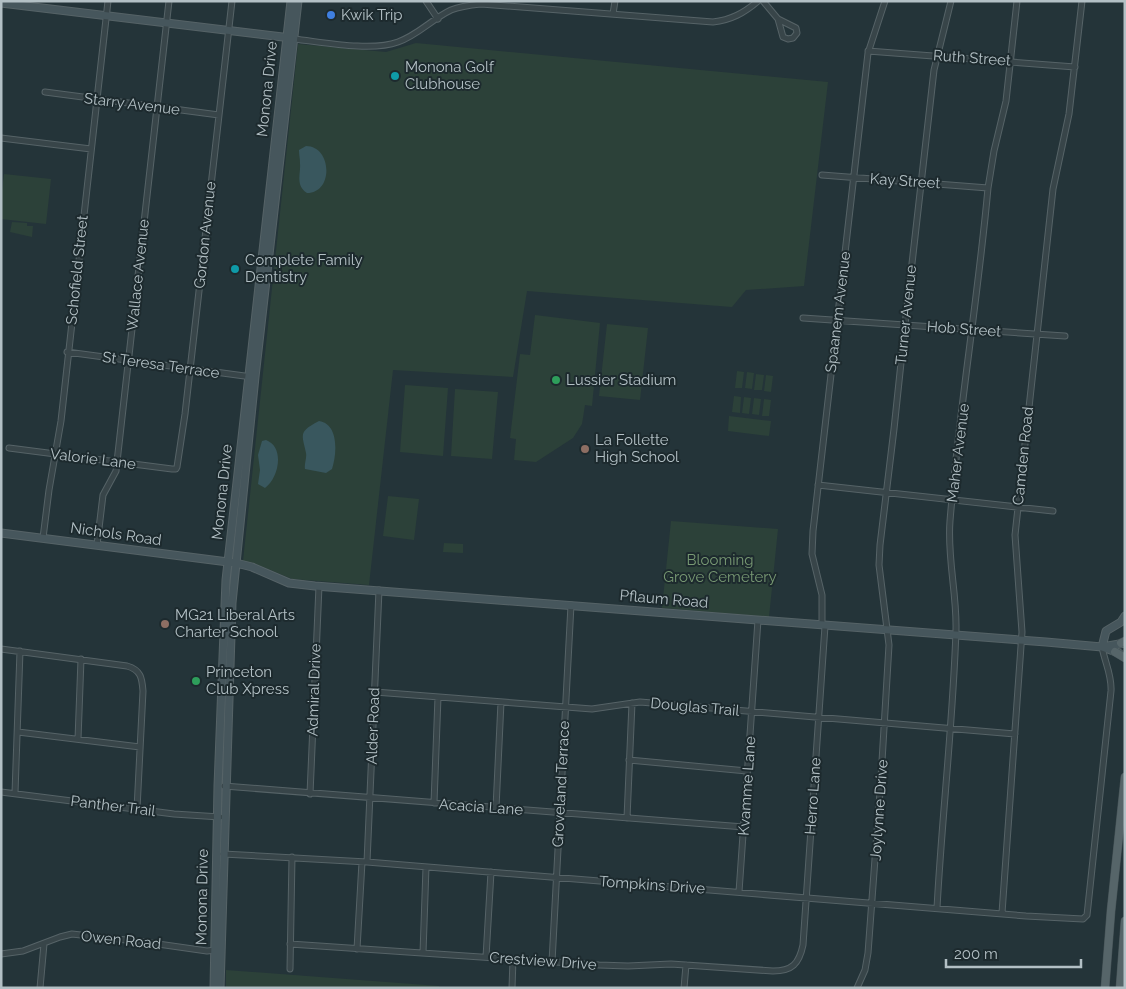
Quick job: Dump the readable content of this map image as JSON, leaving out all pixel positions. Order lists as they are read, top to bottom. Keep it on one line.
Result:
{"streets":{"street":["Ruth Street","Monona Drive","Starry Avenue","Kay Street","Gordon Avenue","Schofield Street","Wallace Avenue","Spaanem Avenue","Turner Avenue","Hob Street","St Teresa Terrace","Maher Avenue","Camden Road","Valorie Lane","Nichols Road","Pflaum Road","Admiral Drive","Douglas Trail","Alder Road","Groveland Terrace","Kvamme Lane","Herro Lane","Panther Trail","Acacia Lane","Joylynne Drive","Tompkins Drive","Owen Road","Crestview Drive"]},"crossings":[["Ruth Street","Spaanem Avenue"],["Ruth Street","Turner Avenue"],["Ruth Street","Maher Avenue"],["Ruth Street","Camden Road"],["Monona Drive","St Teresa Terrace"],["Monona Drive","Nichols Road"],["Monona Drive","Pflaum Road"],["Monona Drive","Panther Trail"],["Monona Drive","Acacia Lane"],["Monona Drive","Tompkins Drive"],["Monona Drive","Owen Road"],["Starry Avenue","Gordon Avenue"],["Starry Avenue","Schofield Street"],["Starry Avenue","Wallace Avenue"],["Kay Street","Spaanem Avenue"],["Kay Street","Turner Avenue"],["Kay Street","Maher Avenue"],["Gordon Avenue","St Teresa Terrace"],["Gordon Avenue","Valorie Lane"],["Schofield Street","St Teresa Terrace"],["Schofield Street","Valorie Lane"],["Schofield Street","Nichols Road"],["Wallace Avenue","St Teresa Terrace"],["Wallace Avenue","Valorie Lane"],["Wallace Avenue","Nichols Road"],["Spaanem Avenue","Hob Street"],["Spaanem Avenue","Pflaum Road"],["Spaanem Avenue","Herro Lane"],["Turner Avenue","Hob Street"],["Turner Avenue","Pflaum Road"],["Turner Avenue","Joylynne Drive"],["Hob Street","Maher Avenue"],["Hob Street","Camden Road"],["Maher Avenue","Pflaum Road"],["Maher Avenue","Douglas Trail"],["Maher Avenue","Tompkins Drive"],["Camden Road","Pflaum Road"],["Camden Road","Douglas Trail"],["Camden Road","Tompkins Drive"],["Nichols Road","Pflaum Road"],["Pflaum Road","Admiral Drive"],["Pflaum Road","Alder Road"],["Pflaum Road","Groveland Terrace"],["Pflaum Road","Kvamme Lane"],["Pflaum Road","Herro Lane"],["Pflaum Road","Joylynne Drive"],["Pflaum Road","Tompkins Drive"],["Admiral Drive","Acacia Lane"],["Douglas Trail","Alder Road"],["Douglas Trail","Groveland Terrace"],["Douglas Trail","Kvamme Lane"],["Douglas Trail","Herro Lane"],["Douglas Trail","Joylynne Drive"],["Alder Road","Acacia Lane"],["Alder Road","Tompkins Drive"],["Alder Road","Crestview Drive"],["Groveland Terrace","Acacia Lane"],["Groveland Terrace","Tompkins Drive"],["Groveland Terrace","Crestview Drive"],["Kvamme Lane","Acacia Lane"],["Kvamme Lane","Tompkins Drive"],["Herro Lane","Tompkins Drive"],["Herro Lane","Crestview Drive"],["Joylynne Drive","Tompkins Drive"]],"parks":["Blooming Grove Cemetery"],"places":["Kwik Trip","Monona Golf Clubhouse","Complete Family Dentistry","Lussier Stadium","La Follette High School","MG21 Liberal Arts Charter School","Princeton Club Xpress"],"scale_bar":"200 m"}
